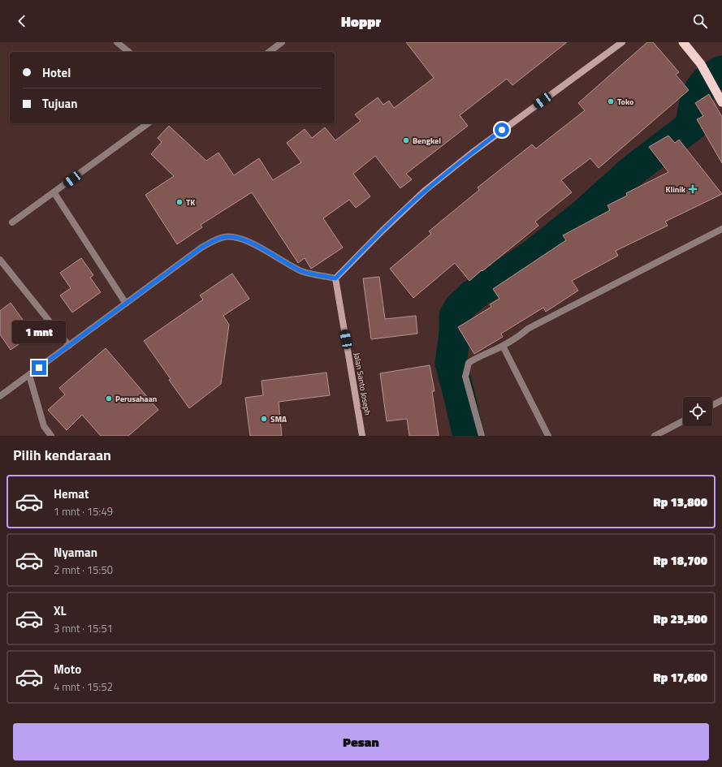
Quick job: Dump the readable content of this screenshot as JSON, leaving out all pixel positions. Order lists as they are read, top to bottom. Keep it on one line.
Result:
{"streets":{"main road":["Jalan Santo Joseph"]},"places":{"other":["Toko","Bengkel","TK","Perusahaan","SMA"],"health":["Klinik"]},"page":{"header":"Hoppr","banner":["Hotel","Tujuan"],"bubble":"1 mnt","heading":"Pilih kendaraan","list":[{"name":"Hemat","note":"1 mnt · 15:49","value":"Rp 13,800"},{"name":"Nyaman","note":"2 mnt · 15:50","value":"Rp 18,700"},{"name":"XL","note":"3 mnt · 15:51","value":"Rp 23,500"},{"name":"Moto","note":"4 mnt · 15:52","value":"Rp 17,600"}],"buttons":"Pesan"}}
